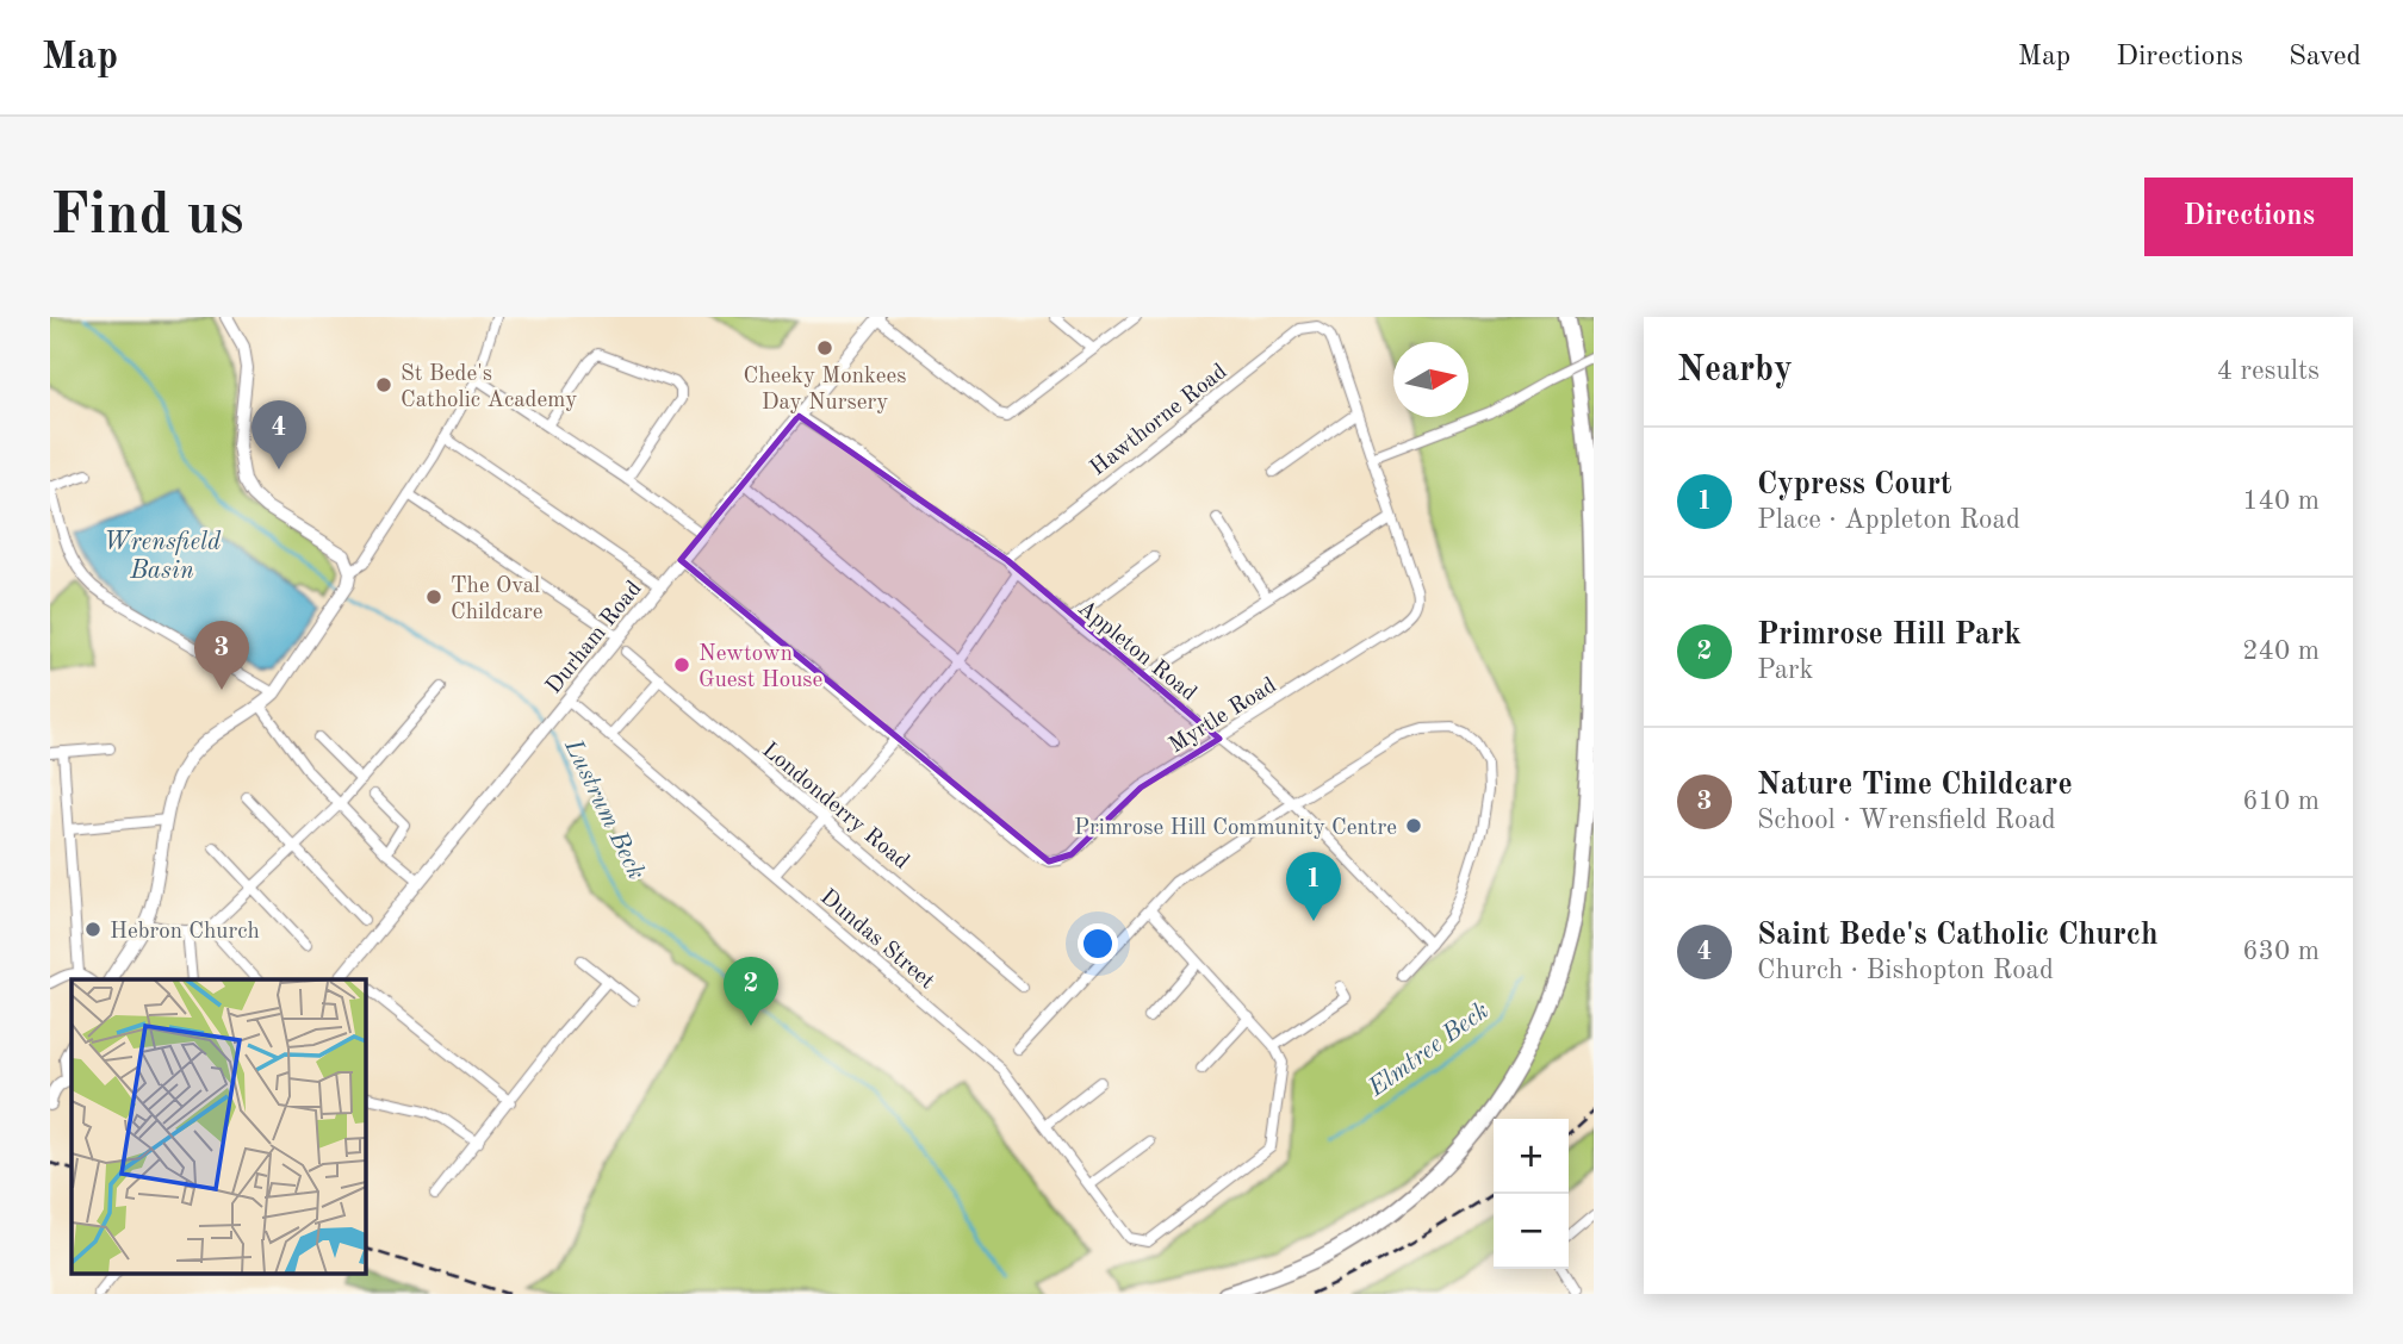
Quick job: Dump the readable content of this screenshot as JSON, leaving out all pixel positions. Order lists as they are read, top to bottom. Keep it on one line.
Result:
{"streets":{"street":["Hawthorne Road","Durham Road","Appleton Road","Myrtle Road","Londonderry Road","Dundas Street"]},"crossings":[["Hawthorne Road","Appleton Road"],["Durham Road","Appleton Road"],["Durham Road","Dundas Street"],["Appleton Road","Myrtle Road"]],"water":["Wrensfield Basin","Lustrum Beck","Elmtree Beck"],"places":["Cheeky Monkees Day Nursery","St Bede's Catholic Academy","The Oval Childcare","Newtown Guest House","Primrose Hill Community Centre","Hebron Church"],"north":"right","page":{"header":"Map","nav":["Map","Directions","Saved"],"buttons":"Directions","title":"Find us","heading":["Nearby","4 results"],"pins":["4","3","1","2"],"list":[{"mark":"1","name":"Cypress Court","note":"Place · Appleton Road","value":"140 m"},{"mark":"2","name":"Primrose Hill Park","note":"Park","value":"240 m"},{"mark":"3","name":"Nature Time Childcare","note":"School · Wrensfield Road","value":"610 m"},{"mark":"4","name":"Saint Bede's Catholic Church","note":"Church · Bishopton Road","value":"630 m"}],"map_buttons":["+","−"]}}
